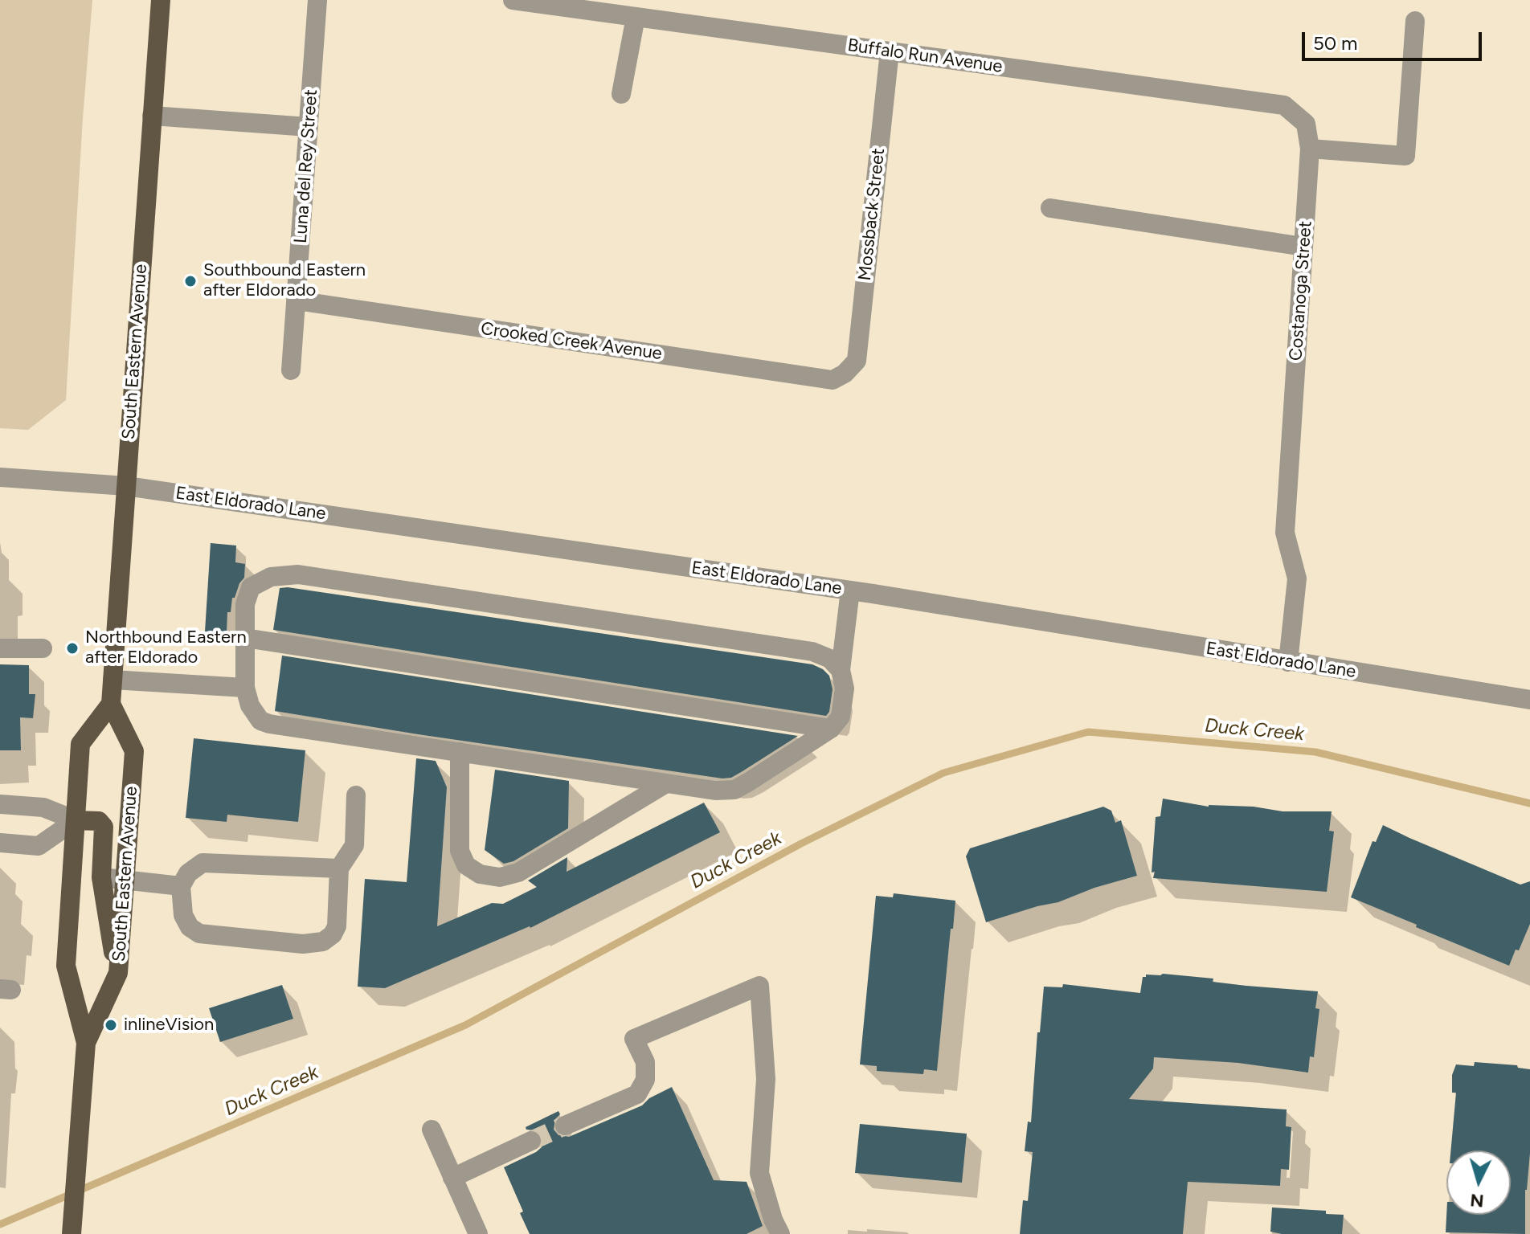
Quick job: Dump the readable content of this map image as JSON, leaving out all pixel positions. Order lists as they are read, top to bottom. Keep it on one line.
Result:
{"streets":{"main road":["South Eastern Avenue"],"street":["Buffalo Run Avenue","Luna del Rey Street","Mossback Street","Costanoga Street","Crooked Creek Avenue","East Eldorado Lane"]},"crossings":[["Buffalo Run Avenue","Mossback Street"],["Buffalo Run Avenue","Costanoga Street"],["Luna del Rey Street","Crooked Creek Avenue"],["Mossback Street","Crooked Creek Avenue"],["Costanoga Street","East Eldorado Lane"],["South Eastern Avenue","East Eldorado Lane"]],"water":["Duck Creek"],"places":["Southbound Eastern after Eldorado","Northbound Eastern after Eldorado","inlineVision"],"scale_bar":"50 m","north":"bottom"}
